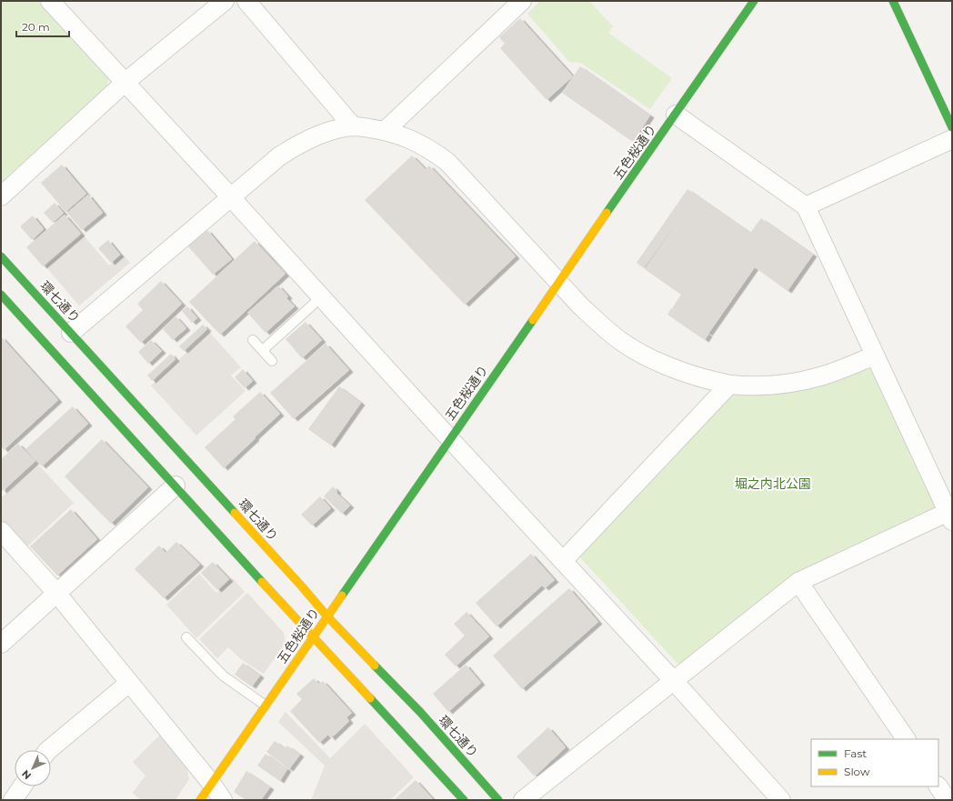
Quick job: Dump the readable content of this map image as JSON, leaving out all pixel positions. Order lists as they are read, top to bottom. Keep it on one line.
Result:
{"streets":{"main road":["五色桜通り","環七通り"]},"crossings":[["五色桜通り","環七通り"]],"parks":["堀之内北公園"],"legend":["Fast","Slow"],"scale_bar":"20 m","north":"bottom left"}
